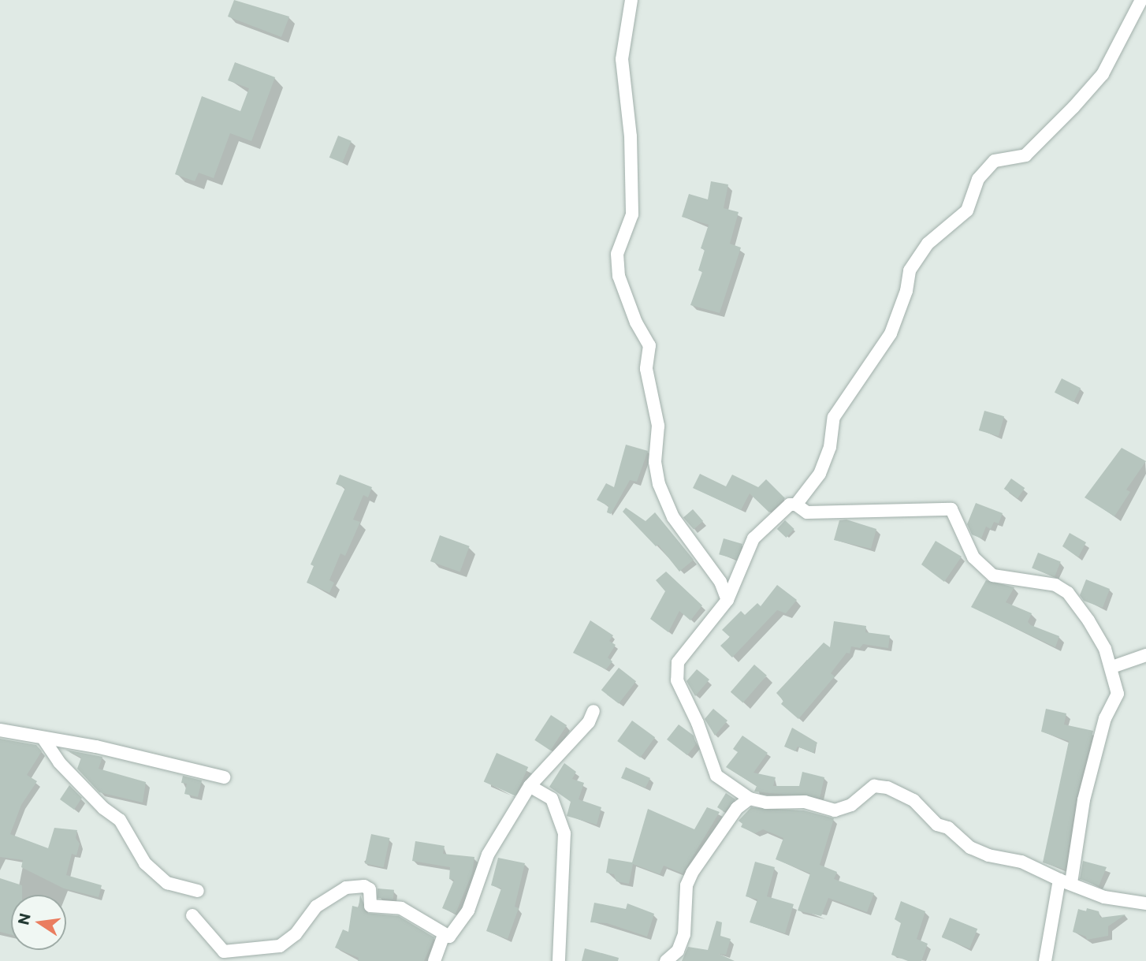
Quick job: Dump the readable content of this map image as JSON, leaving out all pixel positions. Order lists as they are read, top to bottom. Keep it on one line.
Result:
{"north":"left"}
